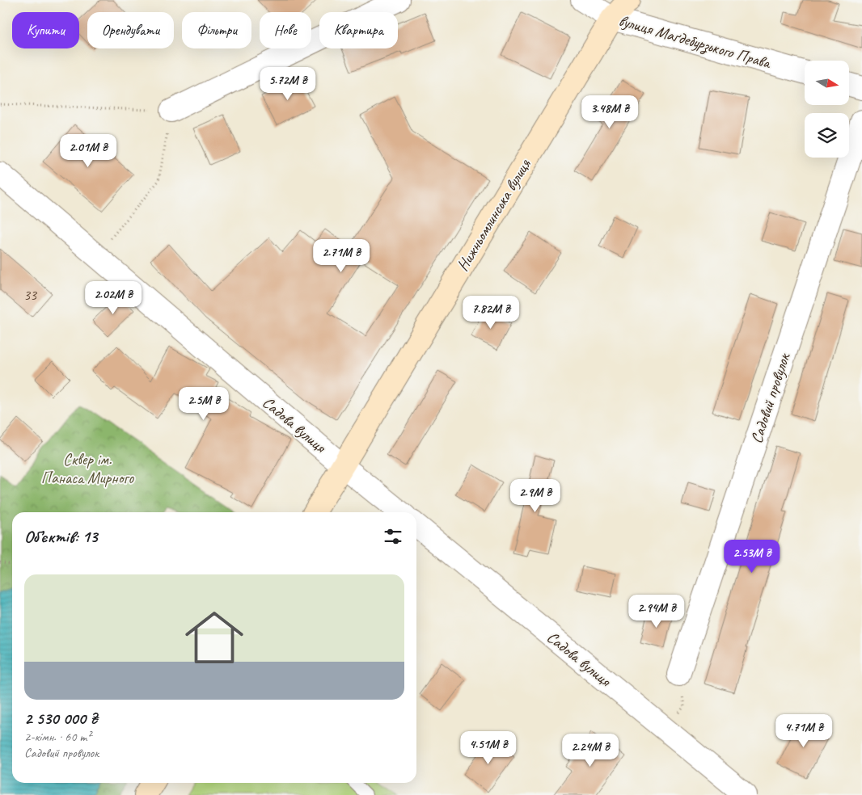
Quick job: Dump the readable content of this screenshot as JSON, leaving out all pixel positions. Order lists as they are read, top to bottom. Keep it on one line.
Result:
{"streets":{"main road":["Нижньомлинська вулиця"],"street":["вулиця Маґдебурзького Права","Садовий провулок","Садова вулиця"]},"crossings":[["вулиця Маґдебурзького Права","Нижньомлинська вулиця"],["Нижньомлинська вулиця","Садова вулиця"]],"parks":["Сквер ім. Панаса Мирного"],"house_numbers":["33"],"north":"right","page":{"chip":["Купити","Орендувати","Фільтри","Нове","Квартира"],"price":["5.72M ₴","3.48M ₴","2.01M ₴","2.71M ₴","2.02M ₴","7.82M ₴","2.5M ₴","2.9M ₴","2.53M ₴","2.94M ₴","4.71M ₴","4.51M ₴","2.24M ₴"],"heading":"Об’єктів: 13","list":[{"name":"2 530 000 ₴","note":"2-кімн. · 60 m² · Садовий провулок"}]}}
